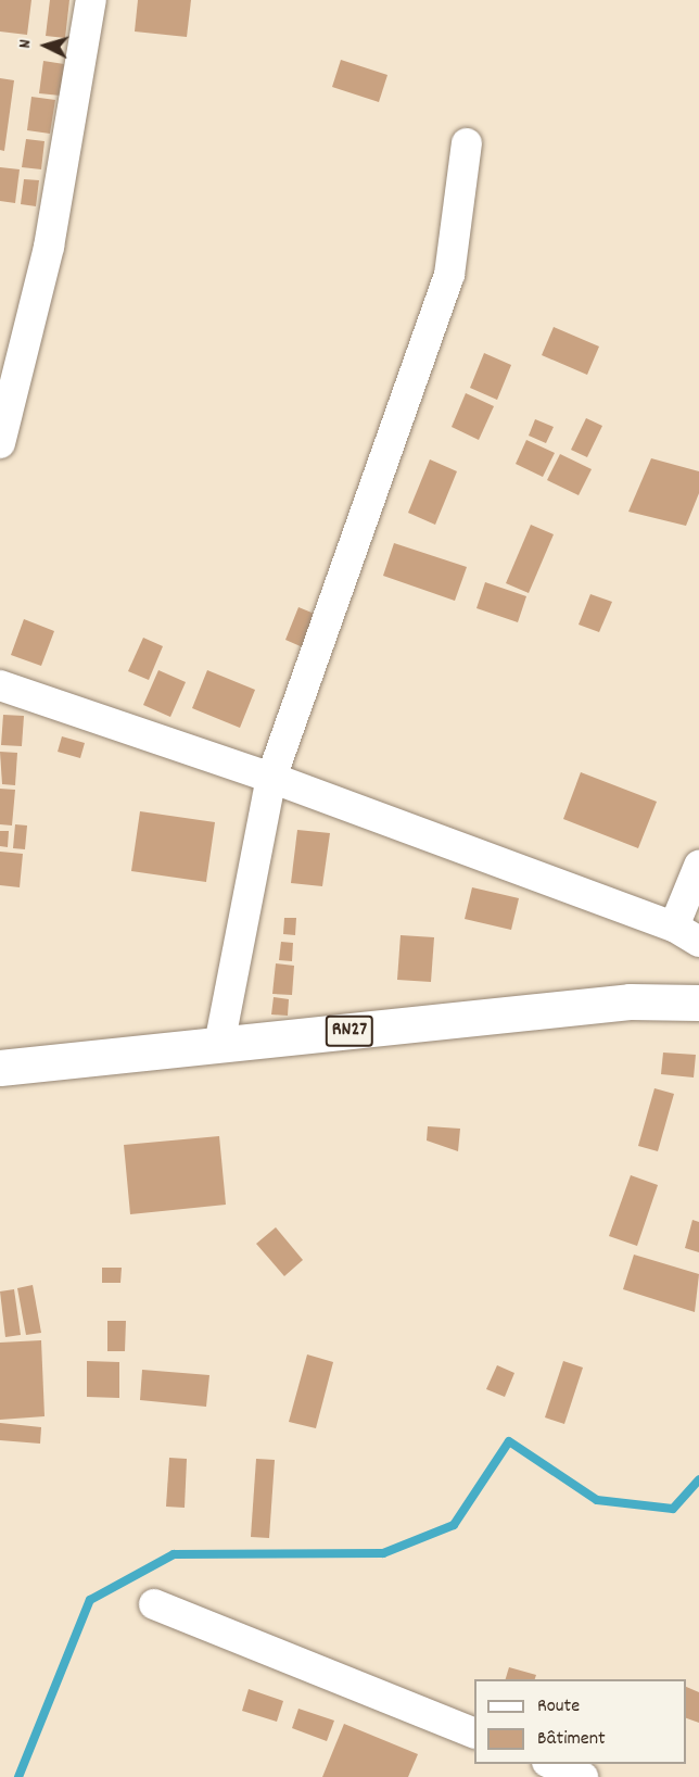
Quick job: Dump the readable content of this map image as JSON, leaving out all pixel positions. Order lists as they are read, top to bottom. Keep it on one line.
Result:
{"streets":{"main road":["RN27"]},"legend":["Route","Bâtiment"],"north":"left"}
